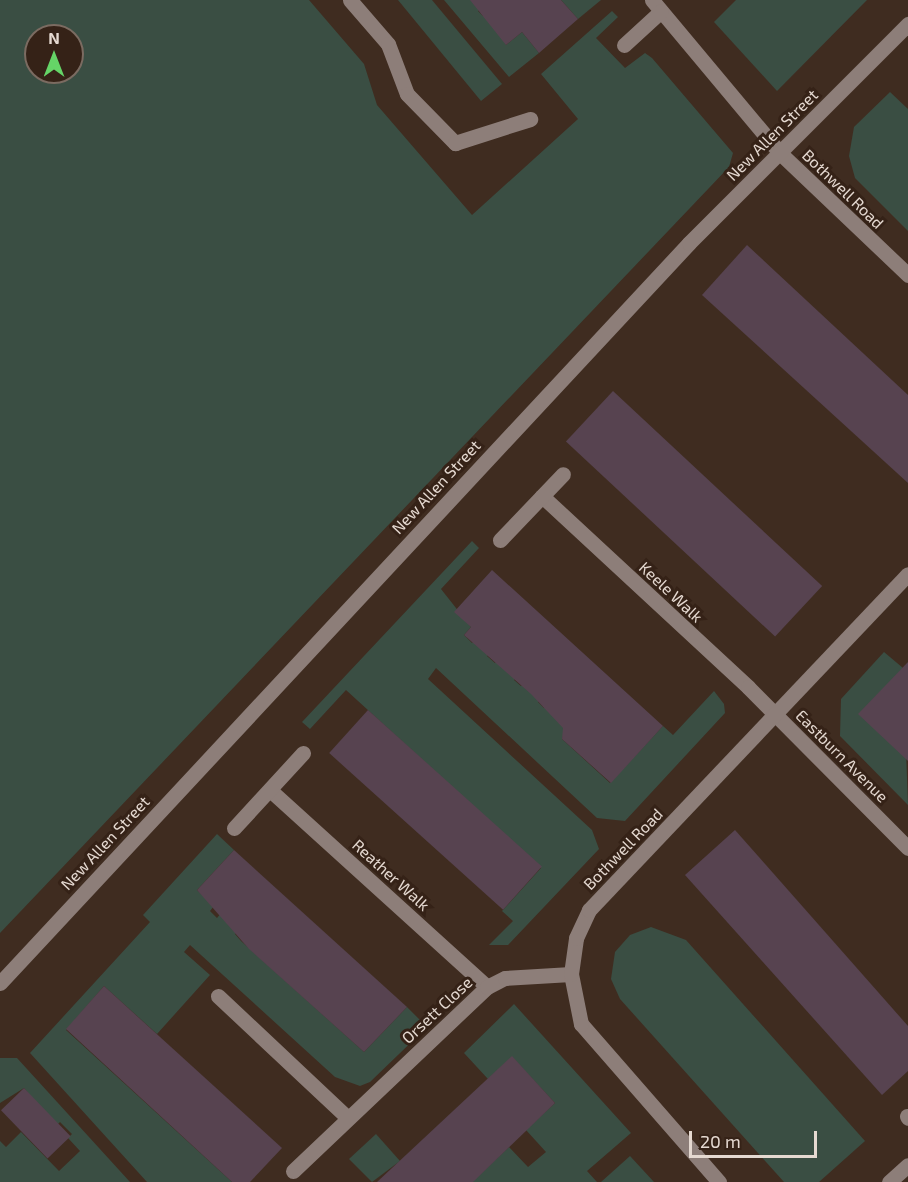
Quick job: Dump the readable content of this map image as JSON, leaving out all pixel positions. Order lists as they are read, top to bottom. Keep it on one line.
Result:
{"streets":{"street":["New Allen Street","Bothwell Road","Keele Walk","Eastburn Avenue","Reather Walk","Orsett Close"]},"crossings":[["New Allen Street","Bothwell Road"],["Bothwell Road","Keele Walk"],["Bothwell Road","Eastburn Avenue"],["Bothwell Road","Orsett Close"],["Keele Walk","Eastburn Avenue"],["Reather Walk","Orsett Close"]],"scale_bar":"20 m","north":"top"}
